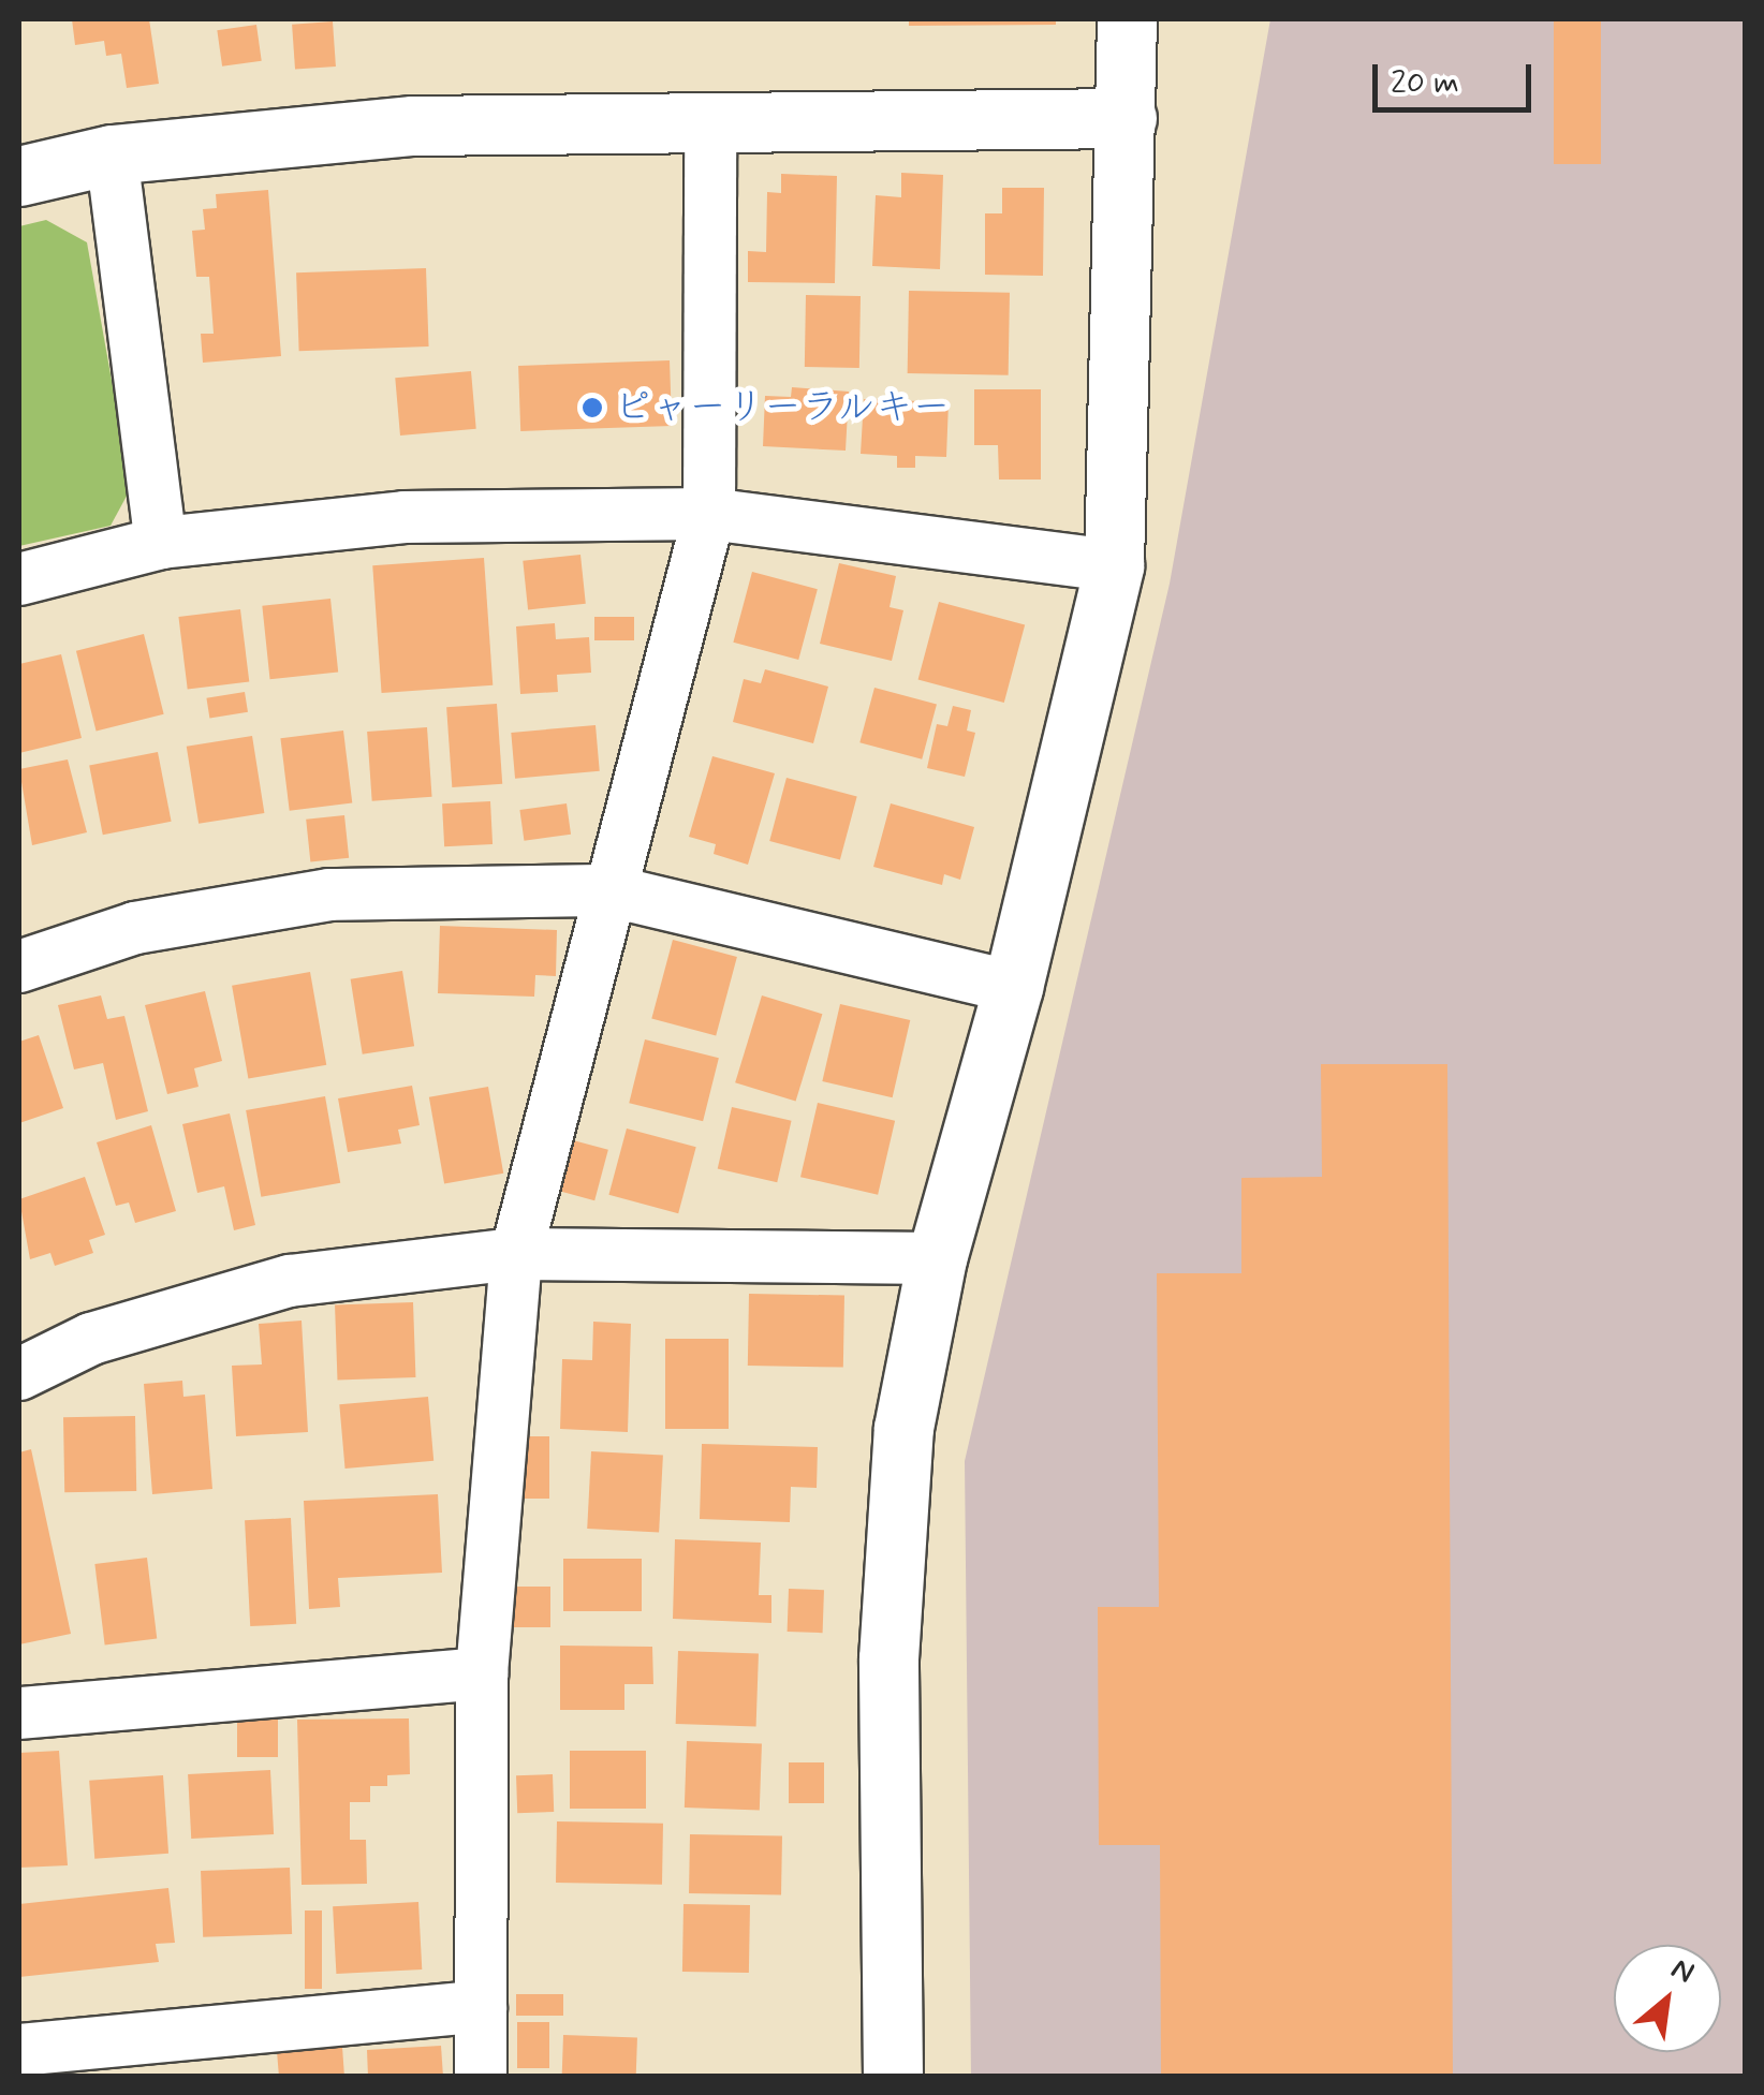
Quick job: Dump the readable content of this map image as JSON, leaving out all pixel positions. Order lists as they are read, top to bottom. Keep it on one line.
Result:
{"places":["ピャーリーラルキー"],"scale_bar":"20 m","north":"top right"}
